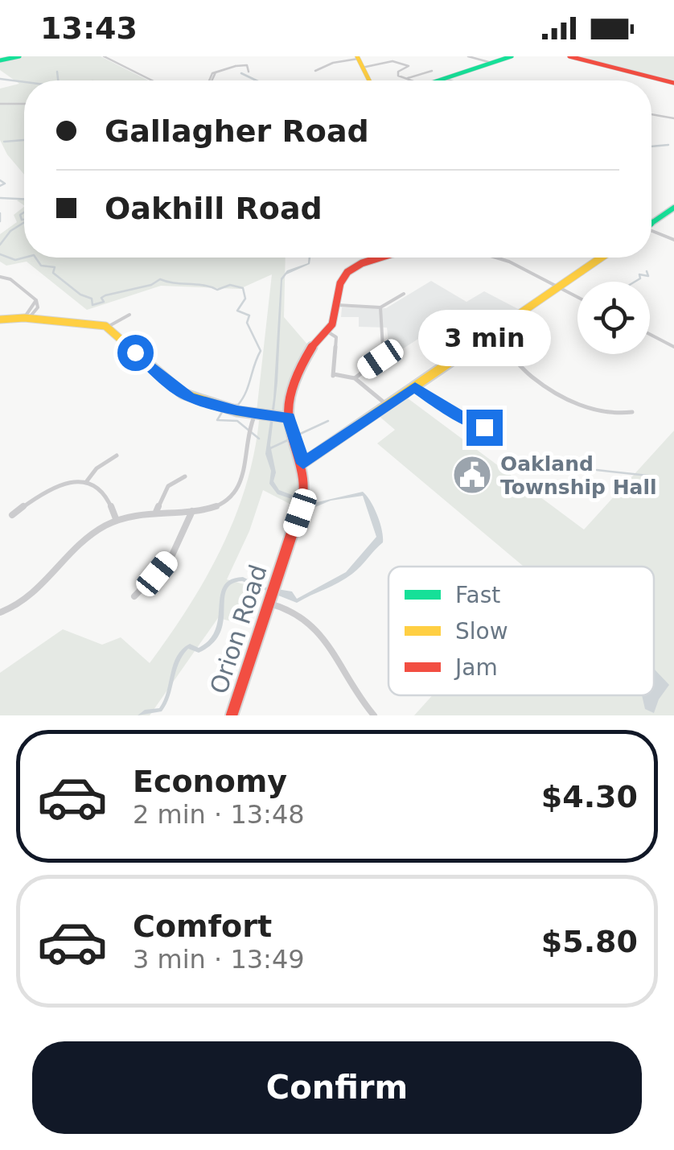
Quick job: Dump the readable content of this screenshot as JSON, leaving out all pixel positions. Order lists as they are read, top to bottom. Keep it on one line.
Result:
{"streets":{"street":["Orion Road"]},"places":{"public building":["Oakland Township Hall"]},"legend":["Fast","Slow","Jam"],"page":{"status":"13:43","banner":["Gallagher Road","Oakhill Road"],"bubble":"3 min","list":[{"name":"Economy","note":"2 min · 13:48","value":"$4.30"},{"name":"Comfort","note":"3 min · 13:49","value":"$5.80"}],"buttons":"Confirm"}}
